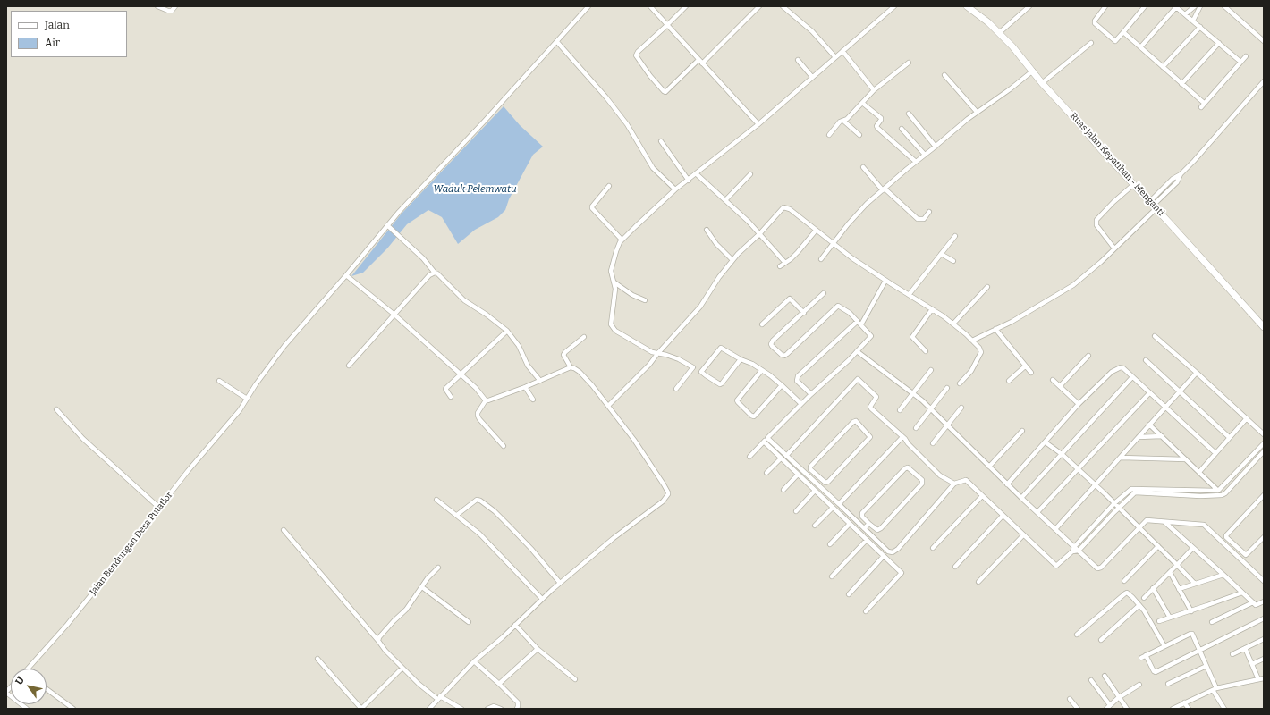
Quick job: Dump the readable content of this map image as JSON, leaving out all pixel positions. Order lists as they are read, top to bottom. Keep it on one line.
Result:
{"streets":{"main road":["Ruas Jalan Kepatihan - Menganti"],"street":["Jalan Bendungan Desa Putatlor"]},"water":["Waduk Pelemwatu"],"legend":["Jalan","Air"],"north":"top left"}
